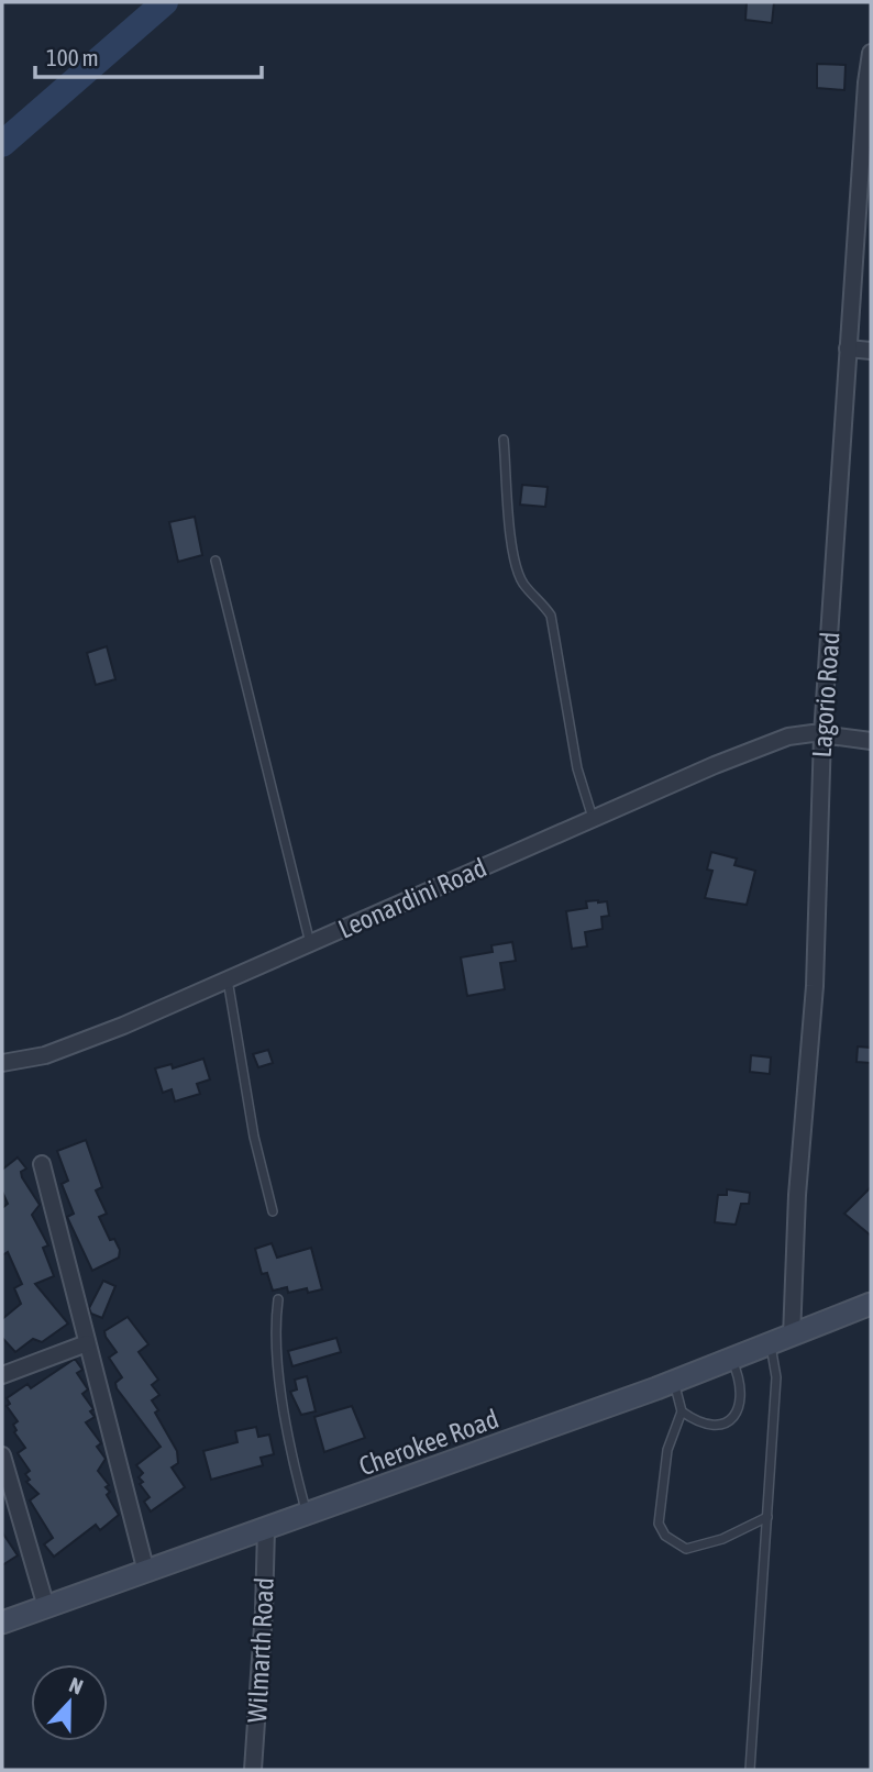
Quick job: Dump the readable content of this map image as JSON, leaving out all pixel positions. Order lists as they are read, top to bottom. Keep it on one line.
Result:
{"streets":{"street":["Lagorio Road","Leonardini Road","Cherokee Road","Wilmarth Road"]},"crossings":[["Lagorio Road","Leonardini Road"],["Lagorio Road","Cherokee Road"],["Cherokee Road","Wilmarth Road"]],"scale_bar":"100 m","north":"top"}
